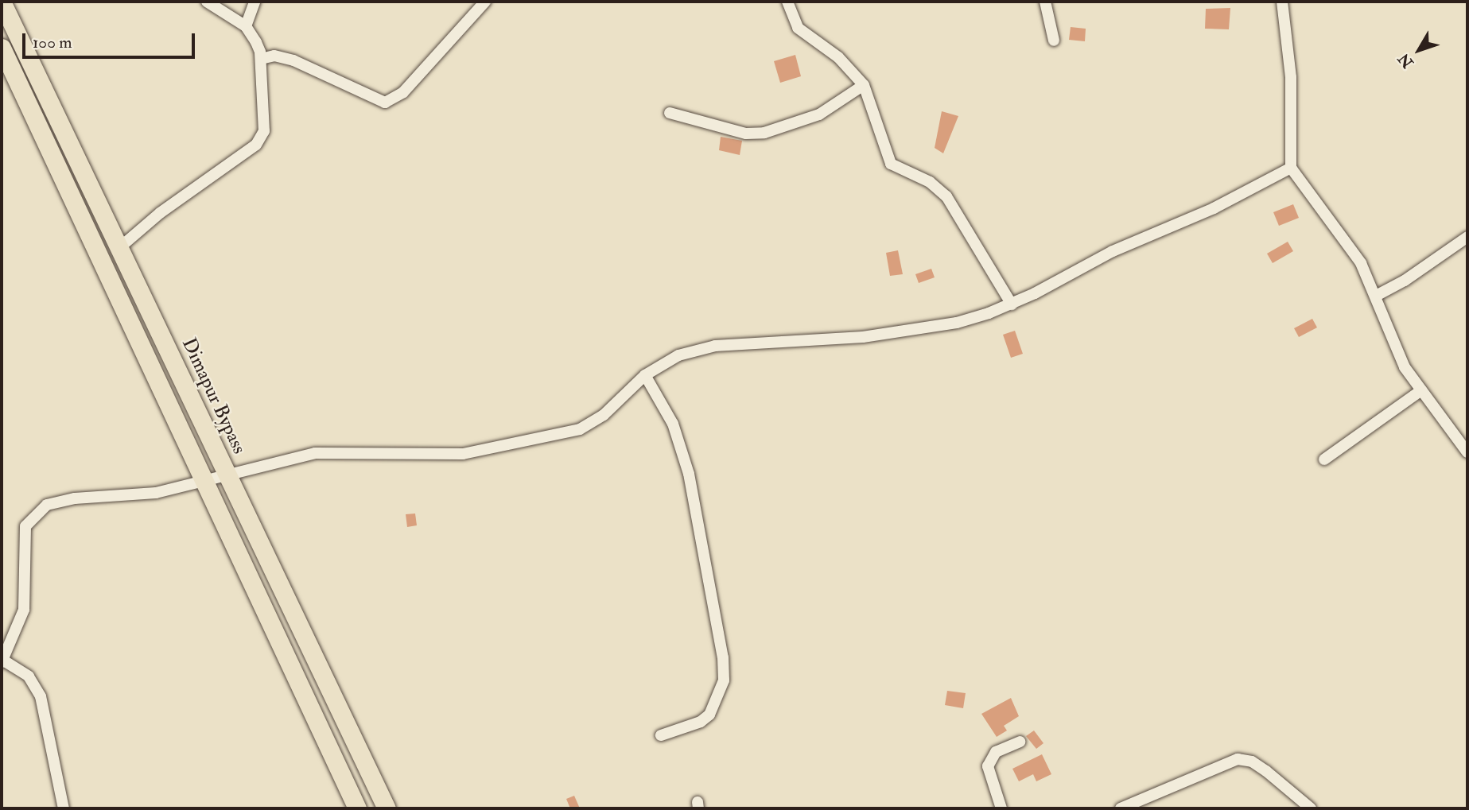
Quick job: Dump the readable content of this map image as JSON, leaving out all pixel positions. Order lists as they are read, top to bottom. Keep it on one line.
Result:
{"streets":{"highway":["Dimapur Bypass"]},"scale_bar":"100 m","north":"bottom left"}
